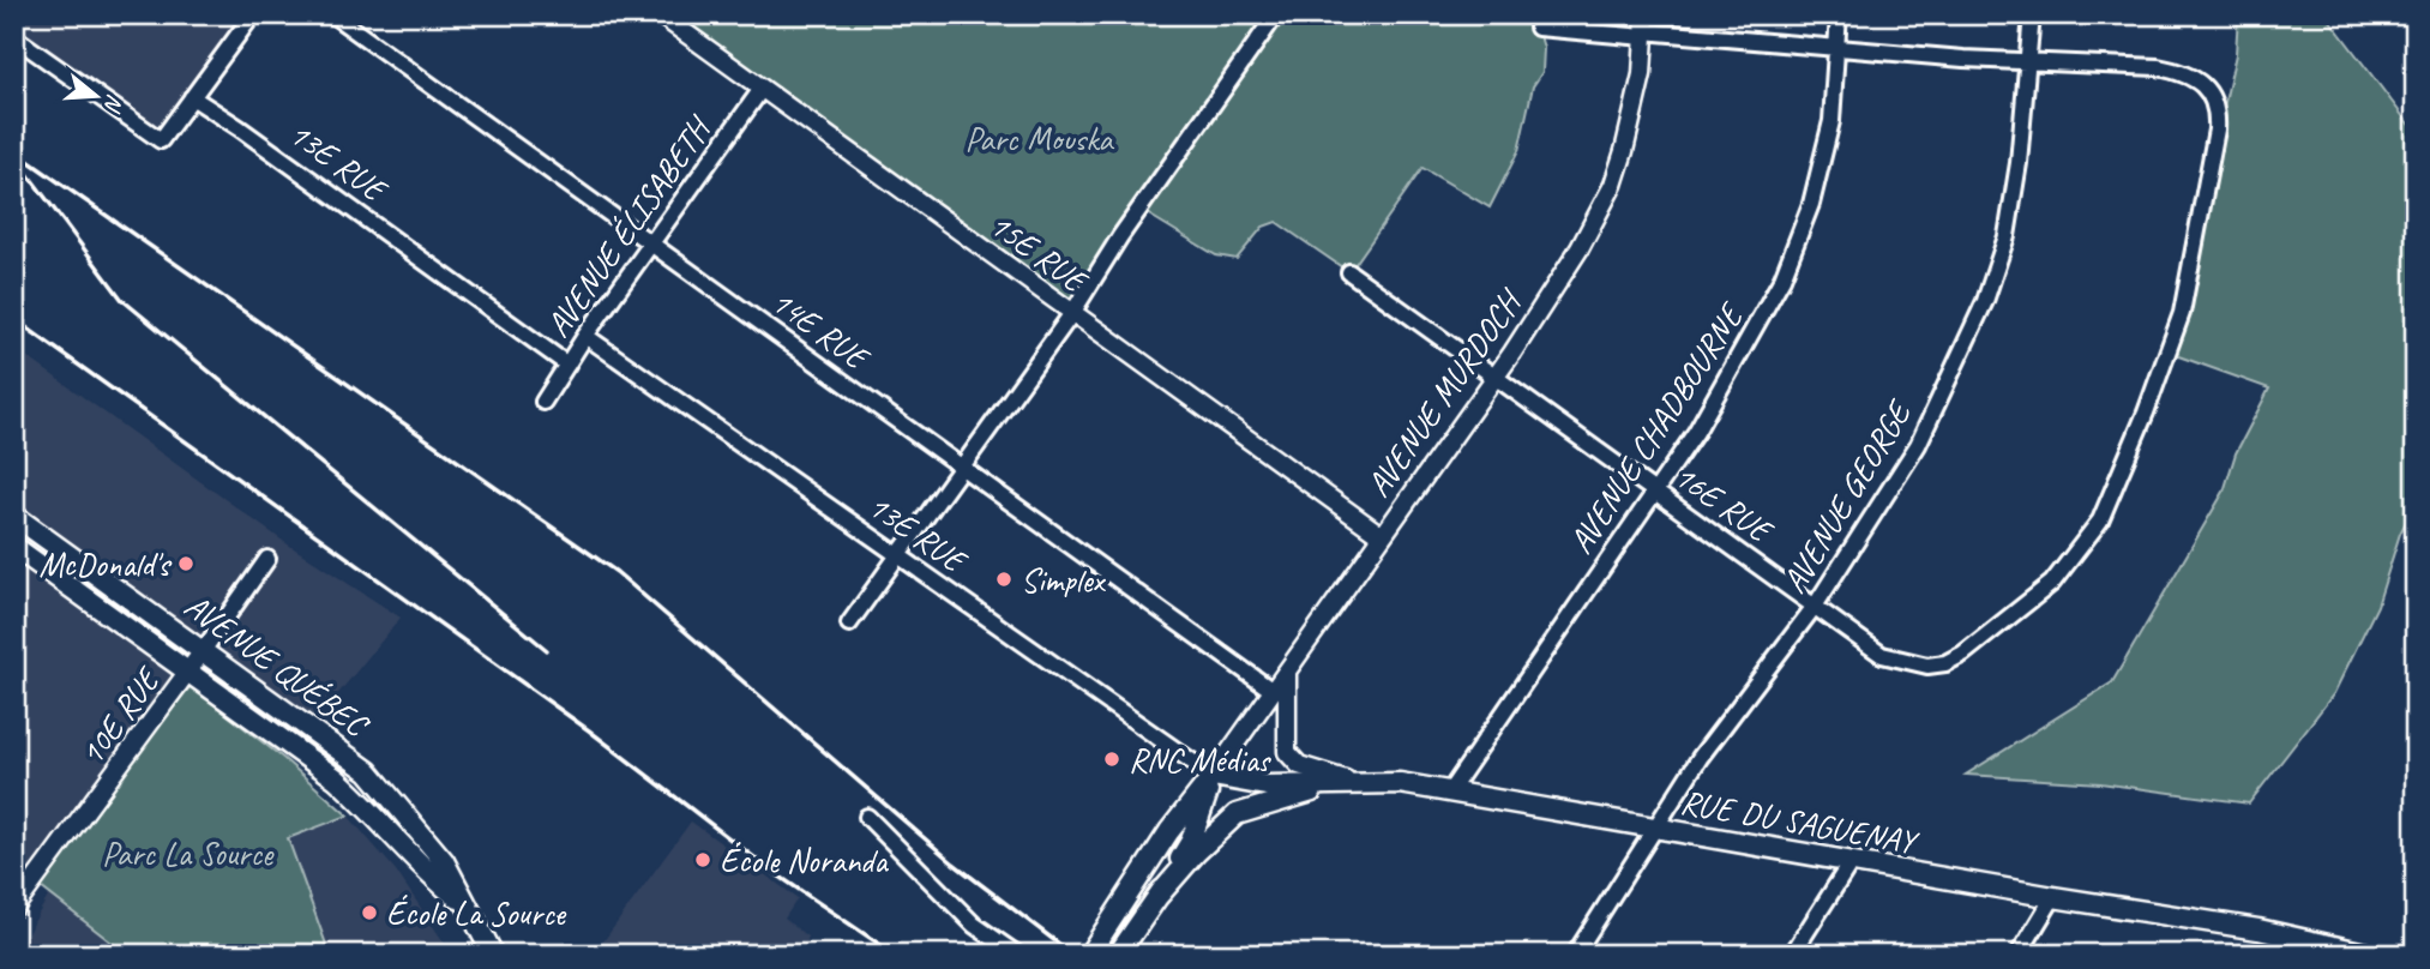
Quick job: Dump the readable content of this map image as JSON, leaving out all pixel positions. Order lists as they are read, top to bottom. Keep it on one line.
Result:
{"streets":{"main road":["AVENUE MURDOCH","AVENUE QUÉBEC","RUE DU SAGUENAY"],"street":["13E RUE","AVENUE ÉLISABETH","15E RUE","14E RUE","AVENUE CHADBOURNE","AVENUE GEORGE","16E RUE","10E RUE"]},"crossings":[["13E RUE","AVENUE ÉLISABETH"],["13E RUE","AVENUE MURDOCH"],["13E RUE","RUE DU SAGUENAY"],["AVENUE ÉLISABETH","15E RUE"],["AVENUE ÉLISABETH","14E RUE"],["15E RUE","AVENUE MURDOCH"],["14E RUE","AVENUE MURDOCH"],["AVENUE MURDOCH","16E RUE"],["AVENUE MURDOCH","RUE DU SAGUENAY"],["AVENUE CHADBOURNE","16E RUE"],["AVENUE CHADBOURNE","RUE DU SAGUENAY"],["AVENUE GEORGE","16E RUE"],["AVENUE GEORGE","RUE DU SAGUENAY"],["AVENUE QUÉBEC","10E RUE"]],"parks":["Parc Mouska","Parc La Source"],"places":["McDonald's","Simplex","RNC Médias","École Noranda","École La Source"],"north":"right"}
